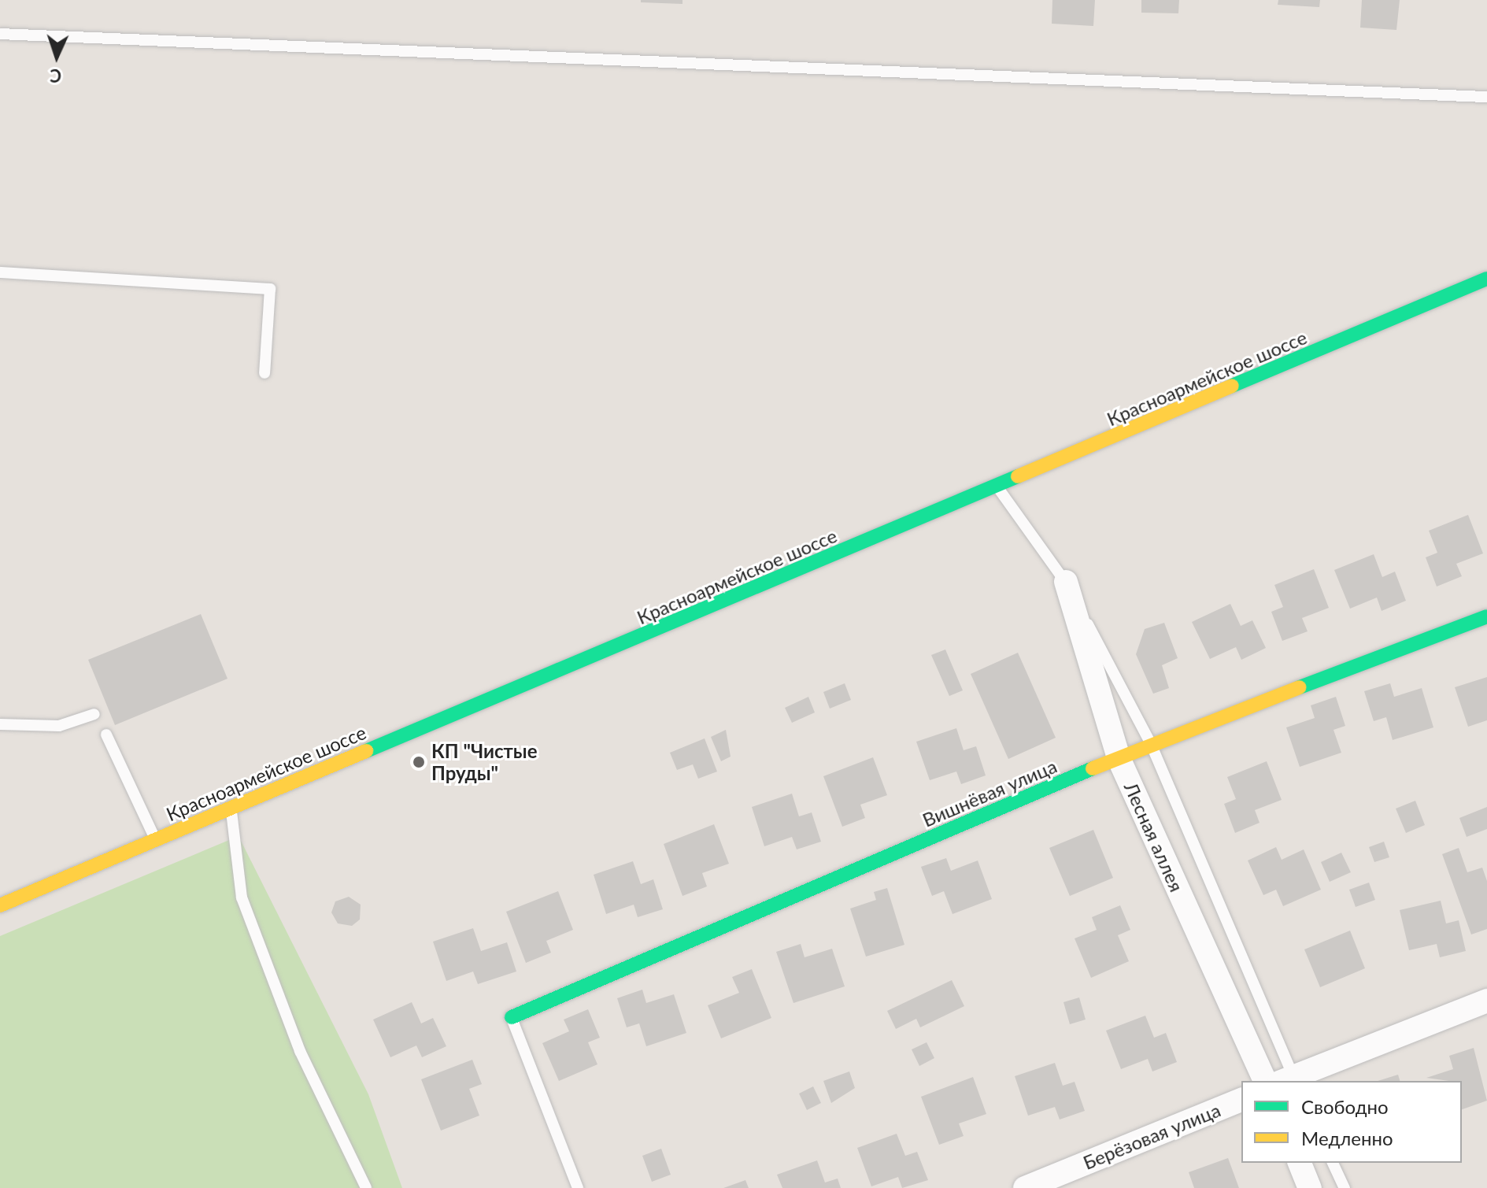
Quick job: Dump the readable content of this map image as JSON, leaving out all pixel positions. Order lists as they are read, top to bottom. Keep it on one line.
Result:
{"streets":{"main road":["Красноармейское шоссе","Вишнёвая улица"],"street":["Лесная аллея","Берёзовая улица"]},"crossings":[["Вишнёвая улица","Лесная аллея"]],"places":["КП \"Чистые Пруды\""],"legend":["Свободно","Медленно"],"north":"bottom"}
